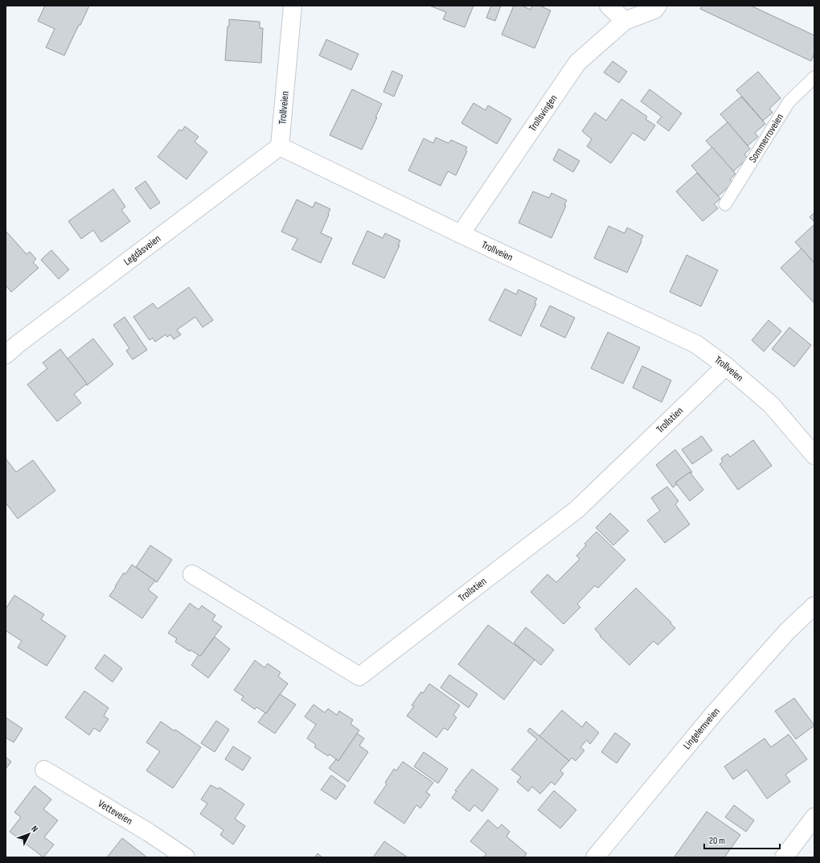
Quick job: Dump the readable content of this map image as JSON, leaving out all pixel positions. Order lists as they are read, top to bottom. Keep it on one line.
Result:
{"streets":{"street":["Trollveien","Trollsvingen","Legdåsveien","Trollstien","Lingelemveien","Vetteveien"],"lane":["Sommerroveien"]},"crossings":[["Trollveien","Trollsvingen"],["Trollveien","Legdåsveien"],["Trollveien","Trollstien"]],"scale_bar":"20 m","north":"top right"}
